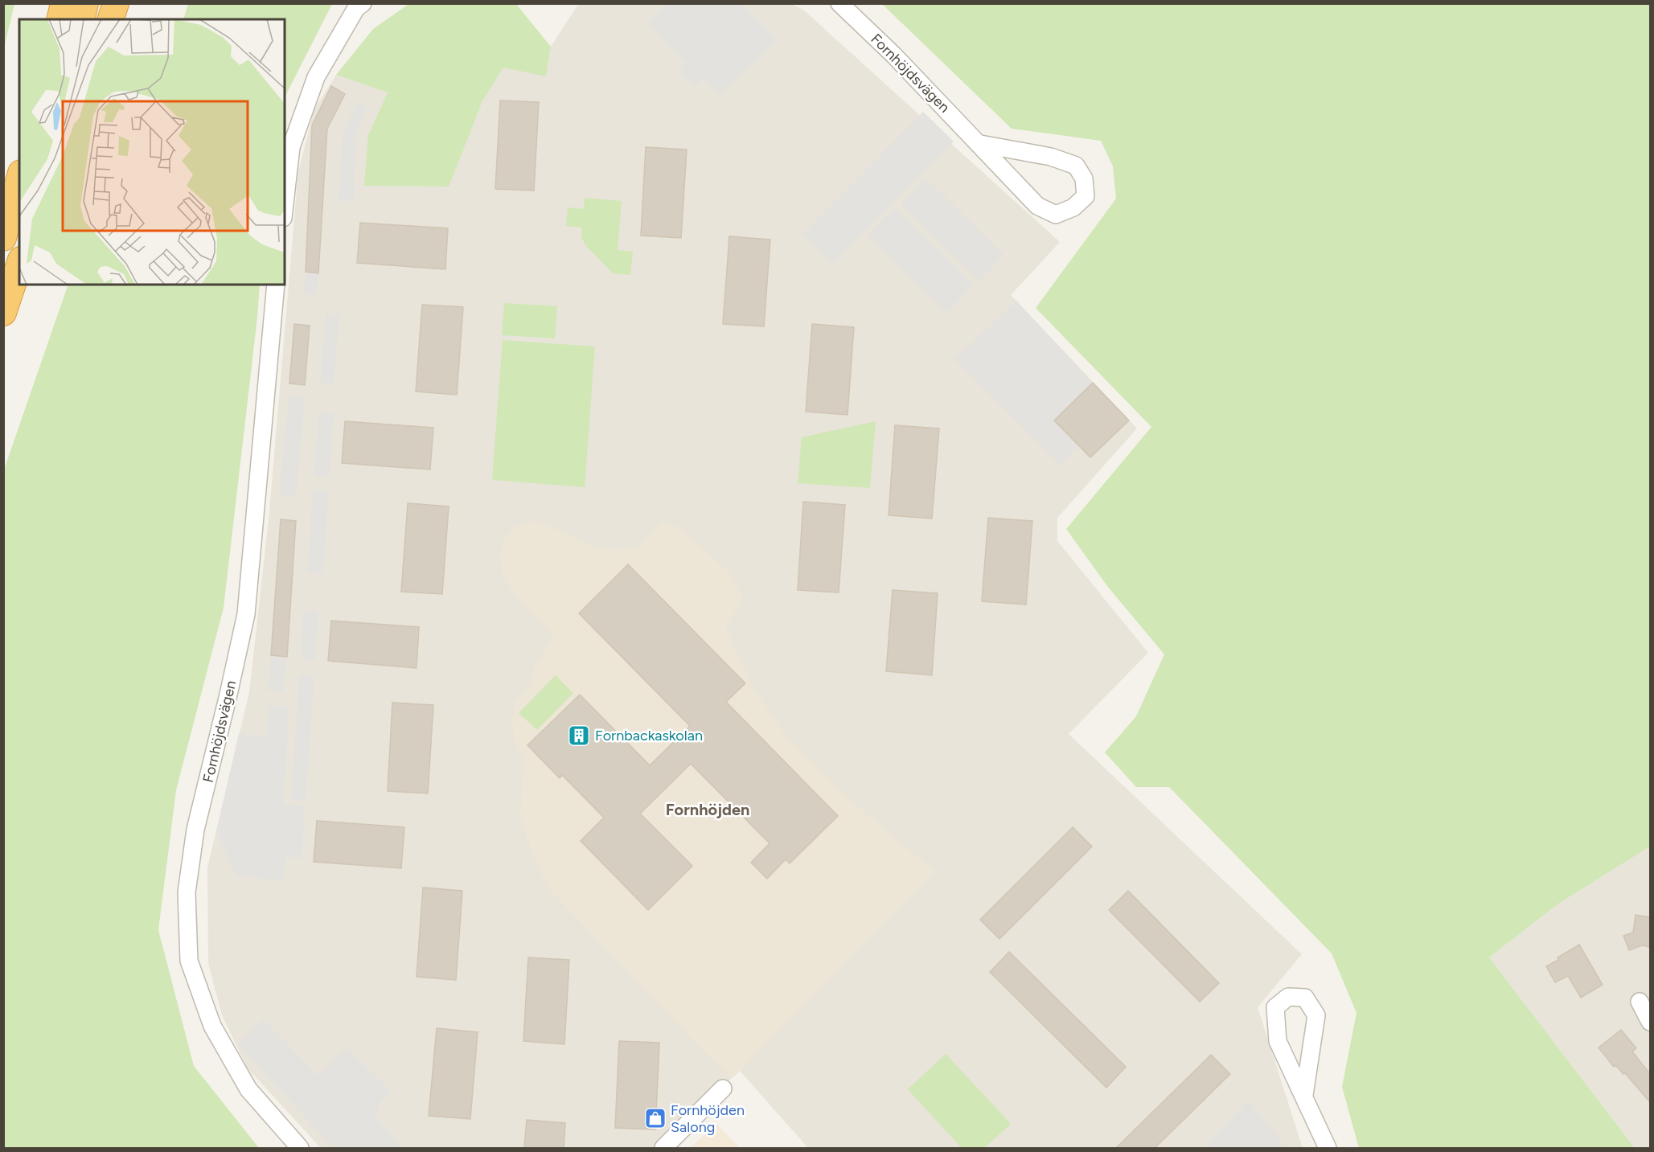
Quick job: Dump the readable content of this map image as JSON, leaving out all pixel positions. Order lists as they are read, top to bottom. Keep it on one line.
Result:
{"streets":{"street":["Fornhöjdsvägen"]},"districts":["Fornhöjden"],"places":{"building":["Fornbackaskolan"],"shop":["Fornhöjden Salong"]}}
